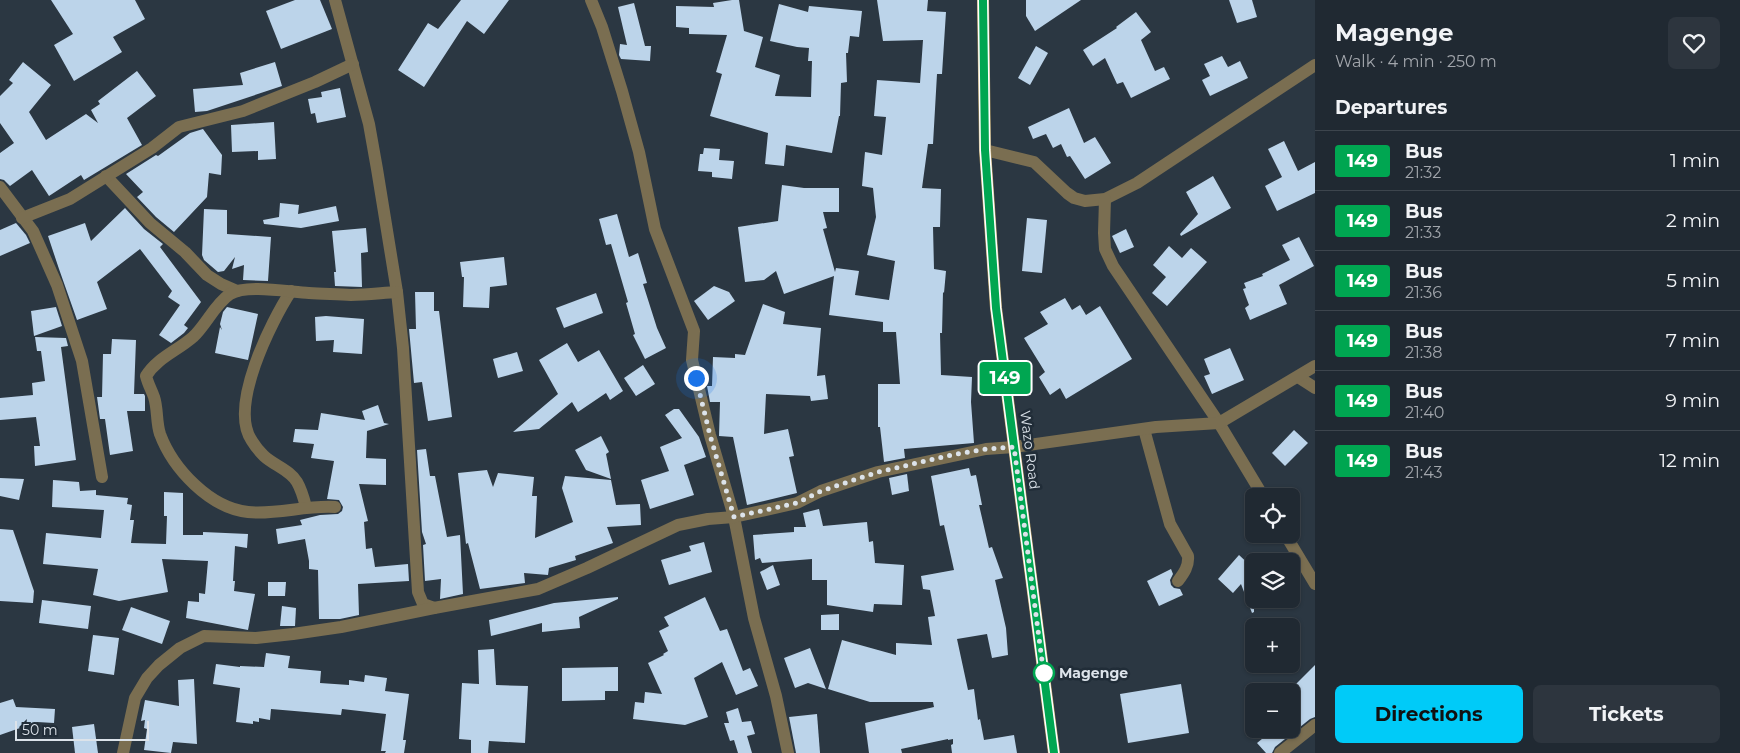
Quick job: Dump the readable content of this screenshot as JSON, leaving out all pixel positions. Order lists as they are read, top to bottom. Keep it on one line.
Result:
{"streets":{"main road":["Wazo Road"]},"places":["Magenge"],"lines":["bus line 149"],"scale_bar":"50 m","page":{"on_map":"149","heading":[["Magenge","Walk · 4 min · 250 m"],"Departures"],"list":[{"mark":"149","name":"Bus","note":"21:32","value":"1 min"},{"mark":"149","name":"Bus","note":"21:33","value":"2 min"},{"mark":"149","name":"Bus","note":"21:36","value":"5 min"},{"mark":"149","name":"Bus","note":"21:38","value":"7 min"},{"mark":"149","name":"Bus","note":"21:40","value":"9 min"},{"mark":"149","name":"Bus","note":"21:43","value":"12 min"}],"map_buttons":["+","−"],"buttons":["Directions","Tickets"],"scale":"50 m"}}
